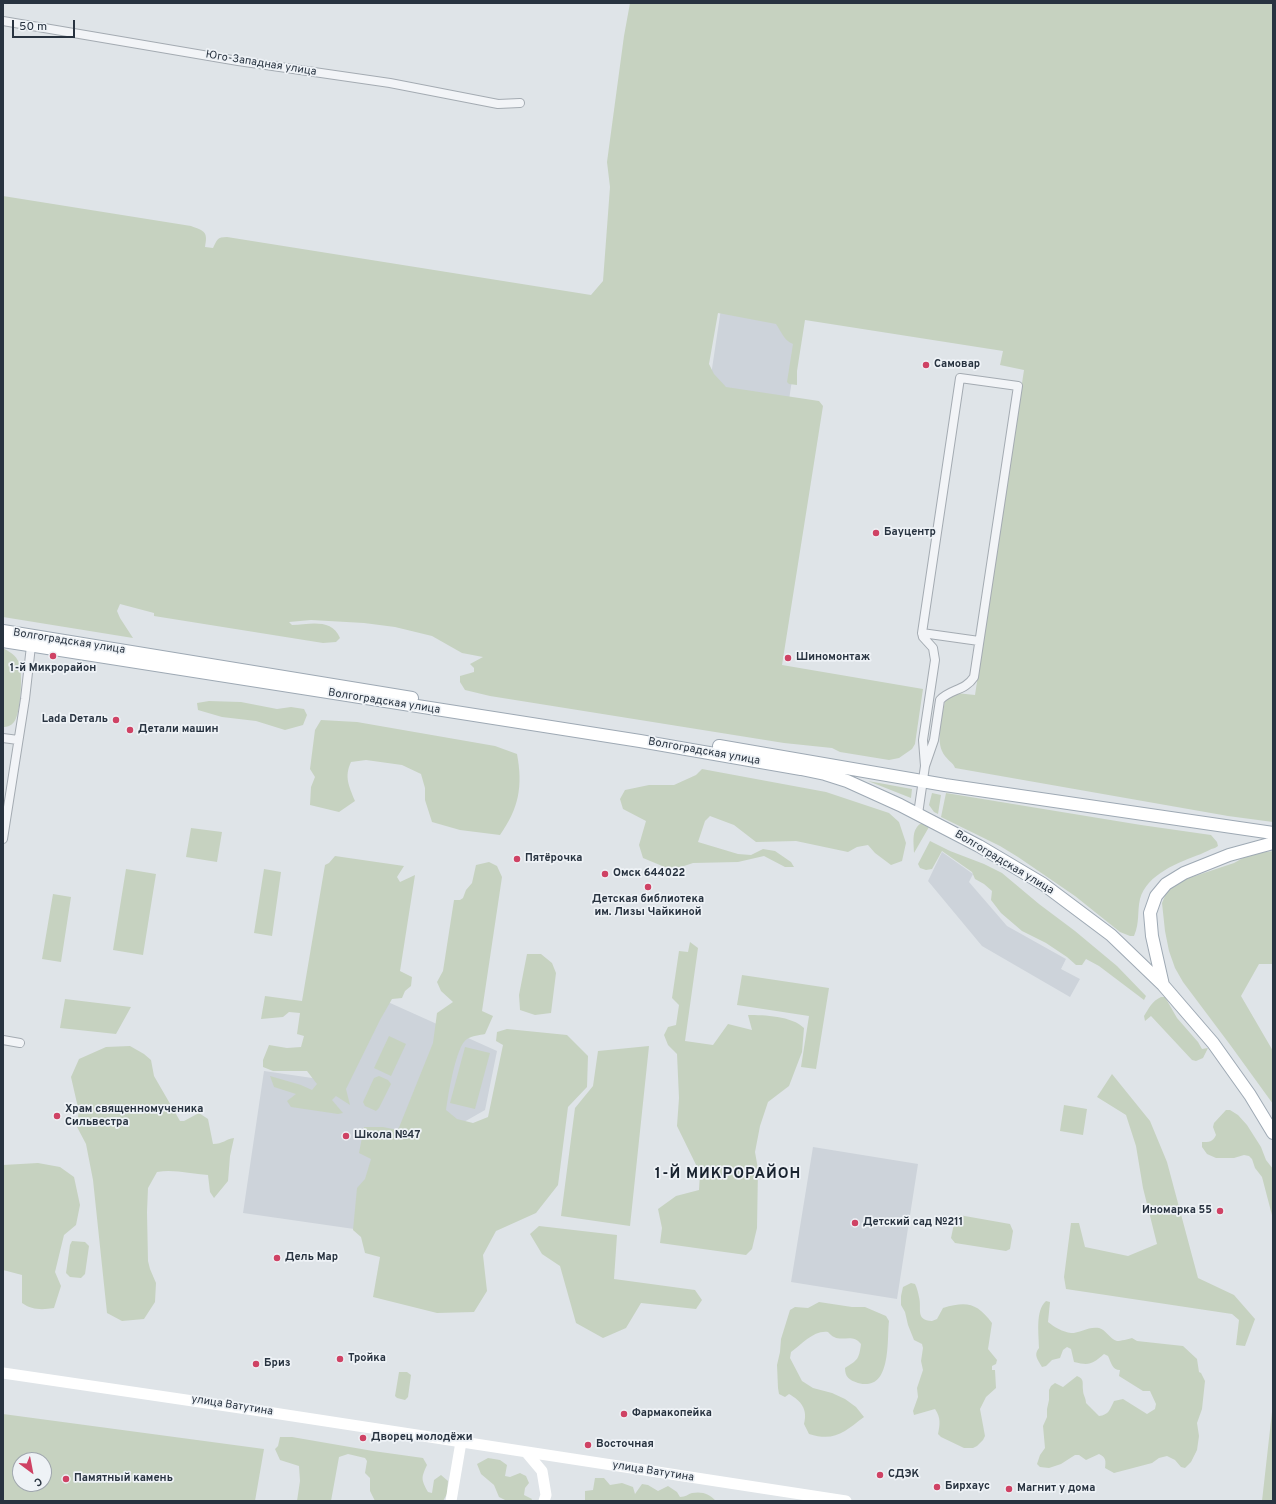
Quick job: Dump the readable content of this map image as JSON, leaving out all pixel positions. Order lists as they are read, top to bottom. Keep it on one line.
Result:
{"streets":{"main road":["Волгоградская улица","улица Ватутина"],"street":["Юго-Западная улица"]},"districts":["1-Й МИКРОРАЙОН"],"places":["Самовар","Бауцентр","1-й Микрорайон","Шиномонтаж","Lada Dеталь","Детали машин","Пятёрочка","Омск 644022","Детская библиотека им. Лизы Чайкиной","Храм священномученика Сильвестра","Школа №47","Иномарка 55","Детский сад №211","Дель Мар","Тройка","Бриз","Фармакопейка","Дворец молодёжи","Восточная","СДЭК","Памятный камень","Бирхаус","Магнит у дома"],"scale_bar":"50 m","north":"bottom right"}
